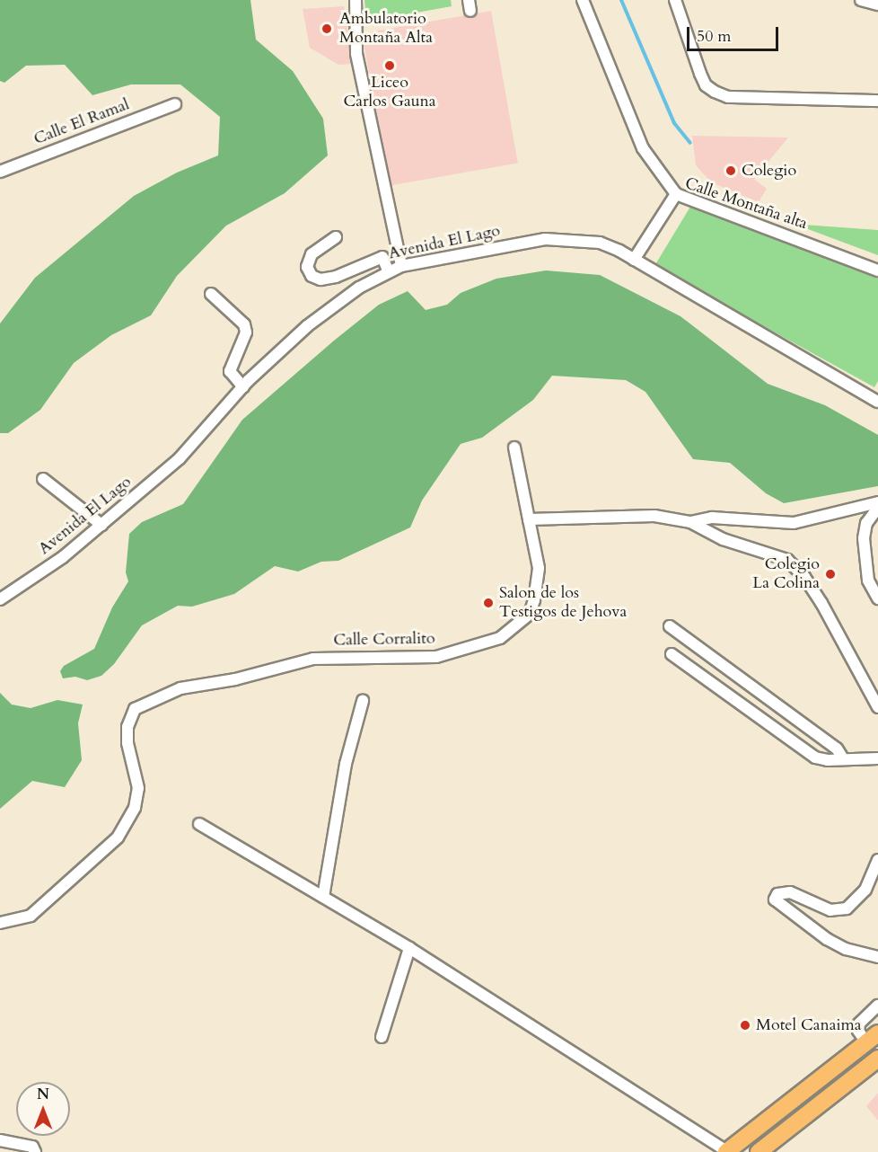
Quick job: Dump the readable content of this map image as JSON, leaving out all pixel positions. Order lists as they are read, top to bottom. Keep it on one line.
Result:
{"streets":{"street":["Calle El Ramal","Calle Montaña alta","Avenida El Lago","Calle Corralito"]},"crossings":[["Calle Montaña alta","Avenida El Lago"]],"places":["Ambulatorio Montaña Alta","Liceo Carlos Gauna","Colegio","Colegio La Colina","Salon de los Testigos de Jehova","Motel Canaima"],"scale_bar":"50 m","north":"top"}
